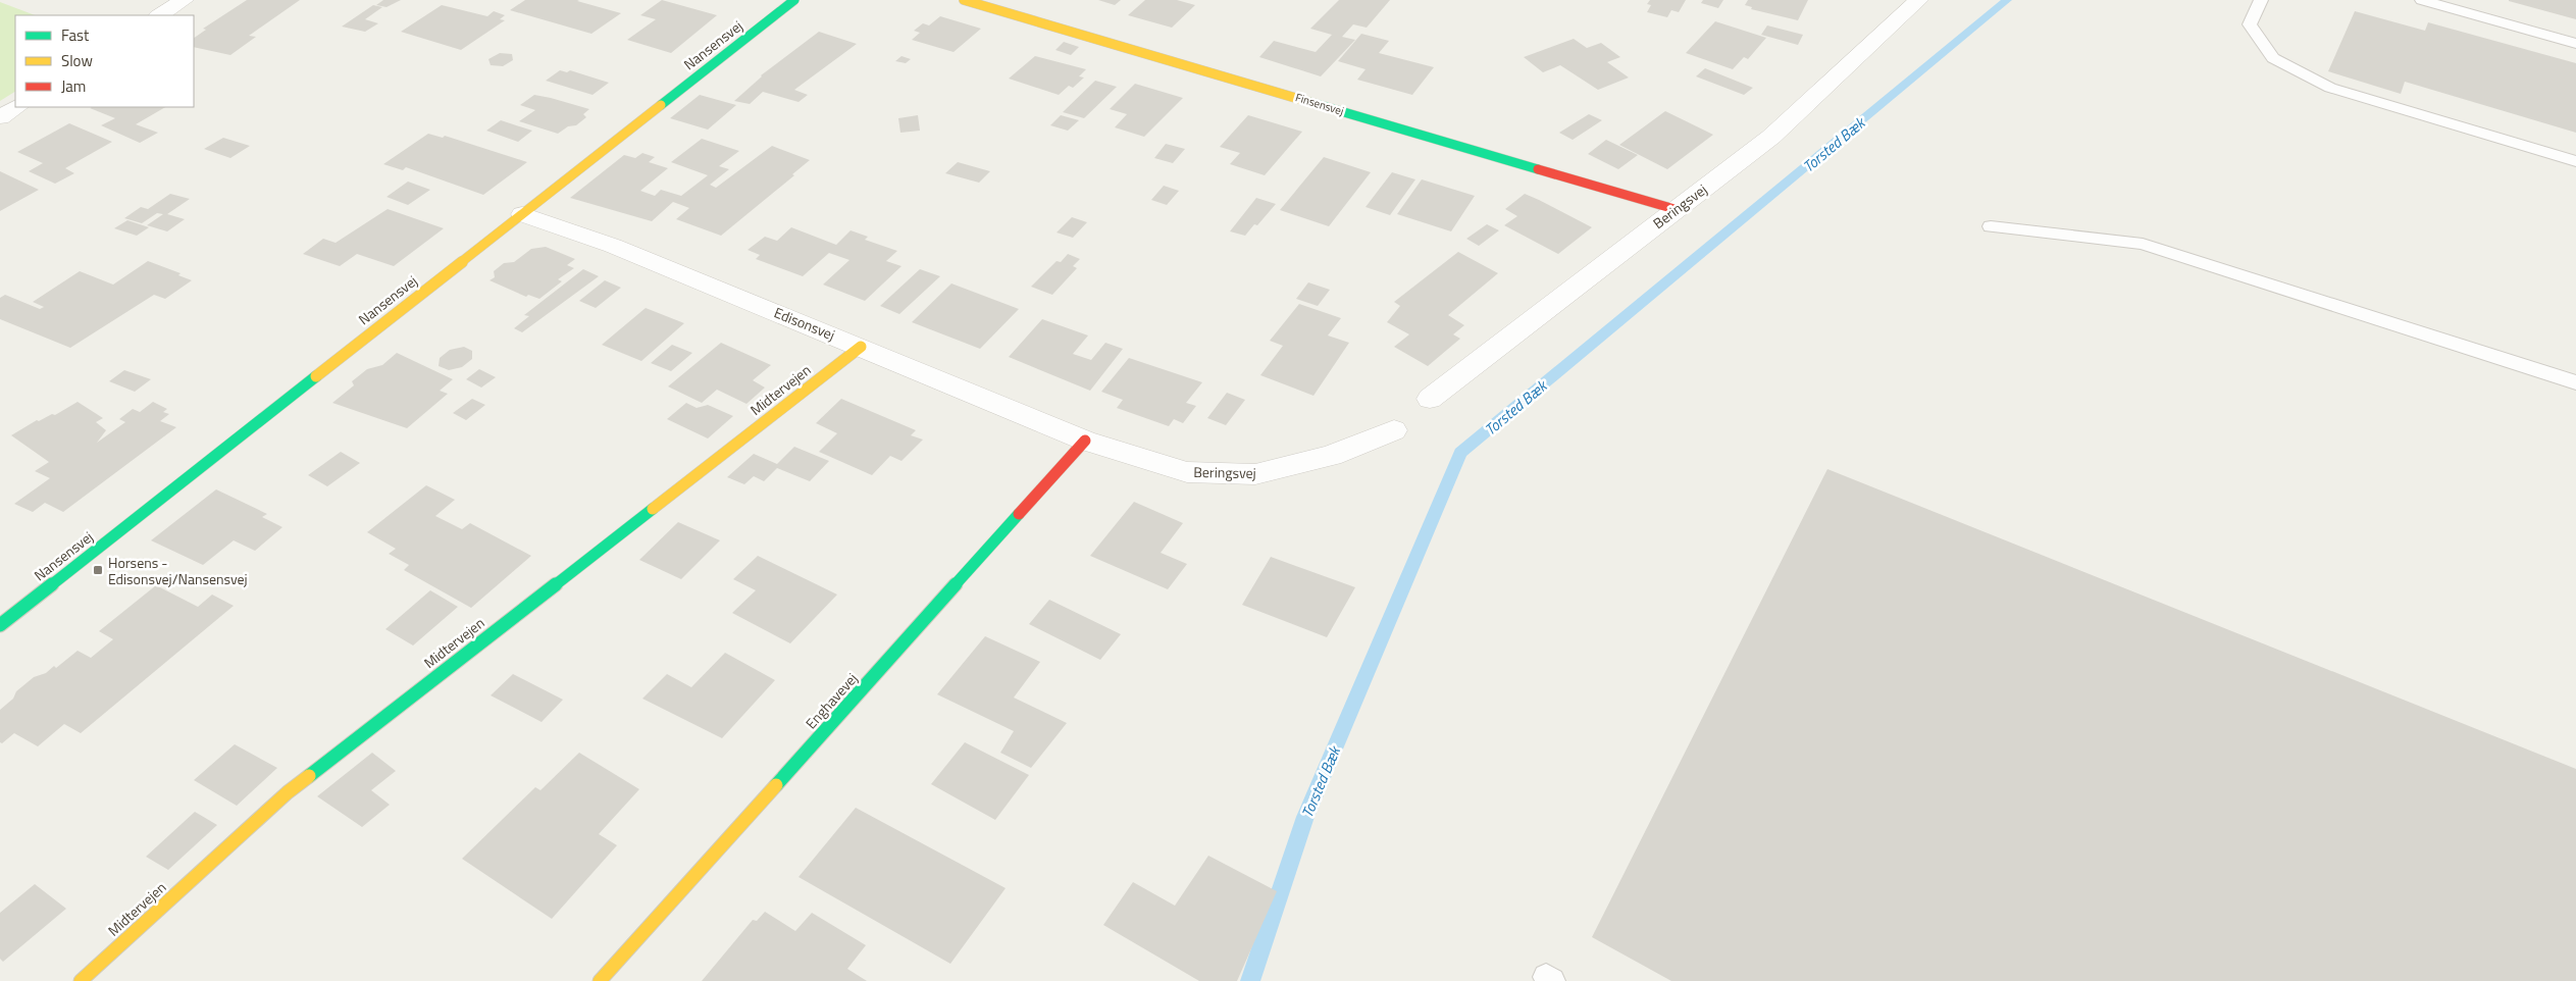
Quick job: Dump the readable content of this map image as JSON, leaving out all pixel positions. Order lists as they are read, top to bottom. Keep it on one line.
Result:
{"streets":{"street":["Nansensvej","Finsensvej","Beringsvej","Edisonsvej","Midtervejen","Enghavevej"]},"crossings":[["Nansensvej","Edisonsvej"],["Finsensvej","Beringsvej"],["Beringsvej","Edisonsvej"],["Beringsvej","Enghavevej"],["Edisonsvej","Midtervejen"],["Edisonsvej","Enghavevej"]],"water":["Torsted Bæk"],"places":{"transit":["Horsens - Edisonsvej/Nansensvej"]},"legend":["Fast","Slow","Jam"]}
